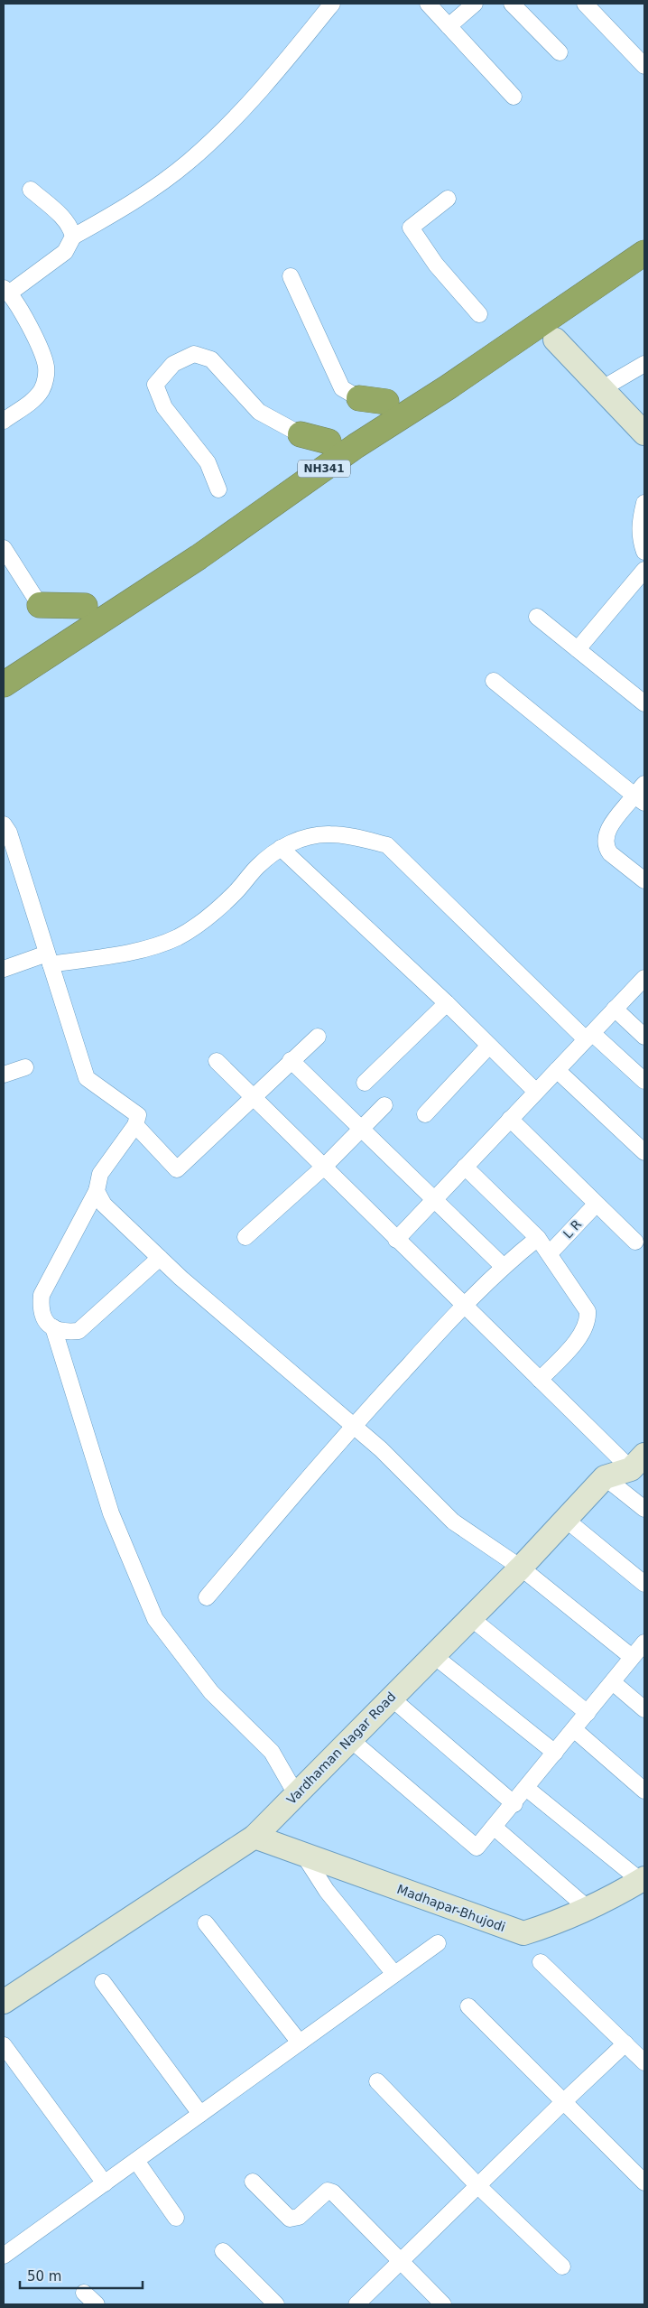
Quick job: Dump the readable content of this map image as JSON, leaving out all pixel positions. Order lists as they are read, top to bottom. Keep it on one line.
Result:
{"streets":{"highway":["NH341"],"street":["L R","Vardhaman Nagar Road","Madhapar-Bhujodi"]},"crossings":[["Vardhaman Nagar Road","Madhapar-Bhujodi"]],"scale_bar":"50 m"}
